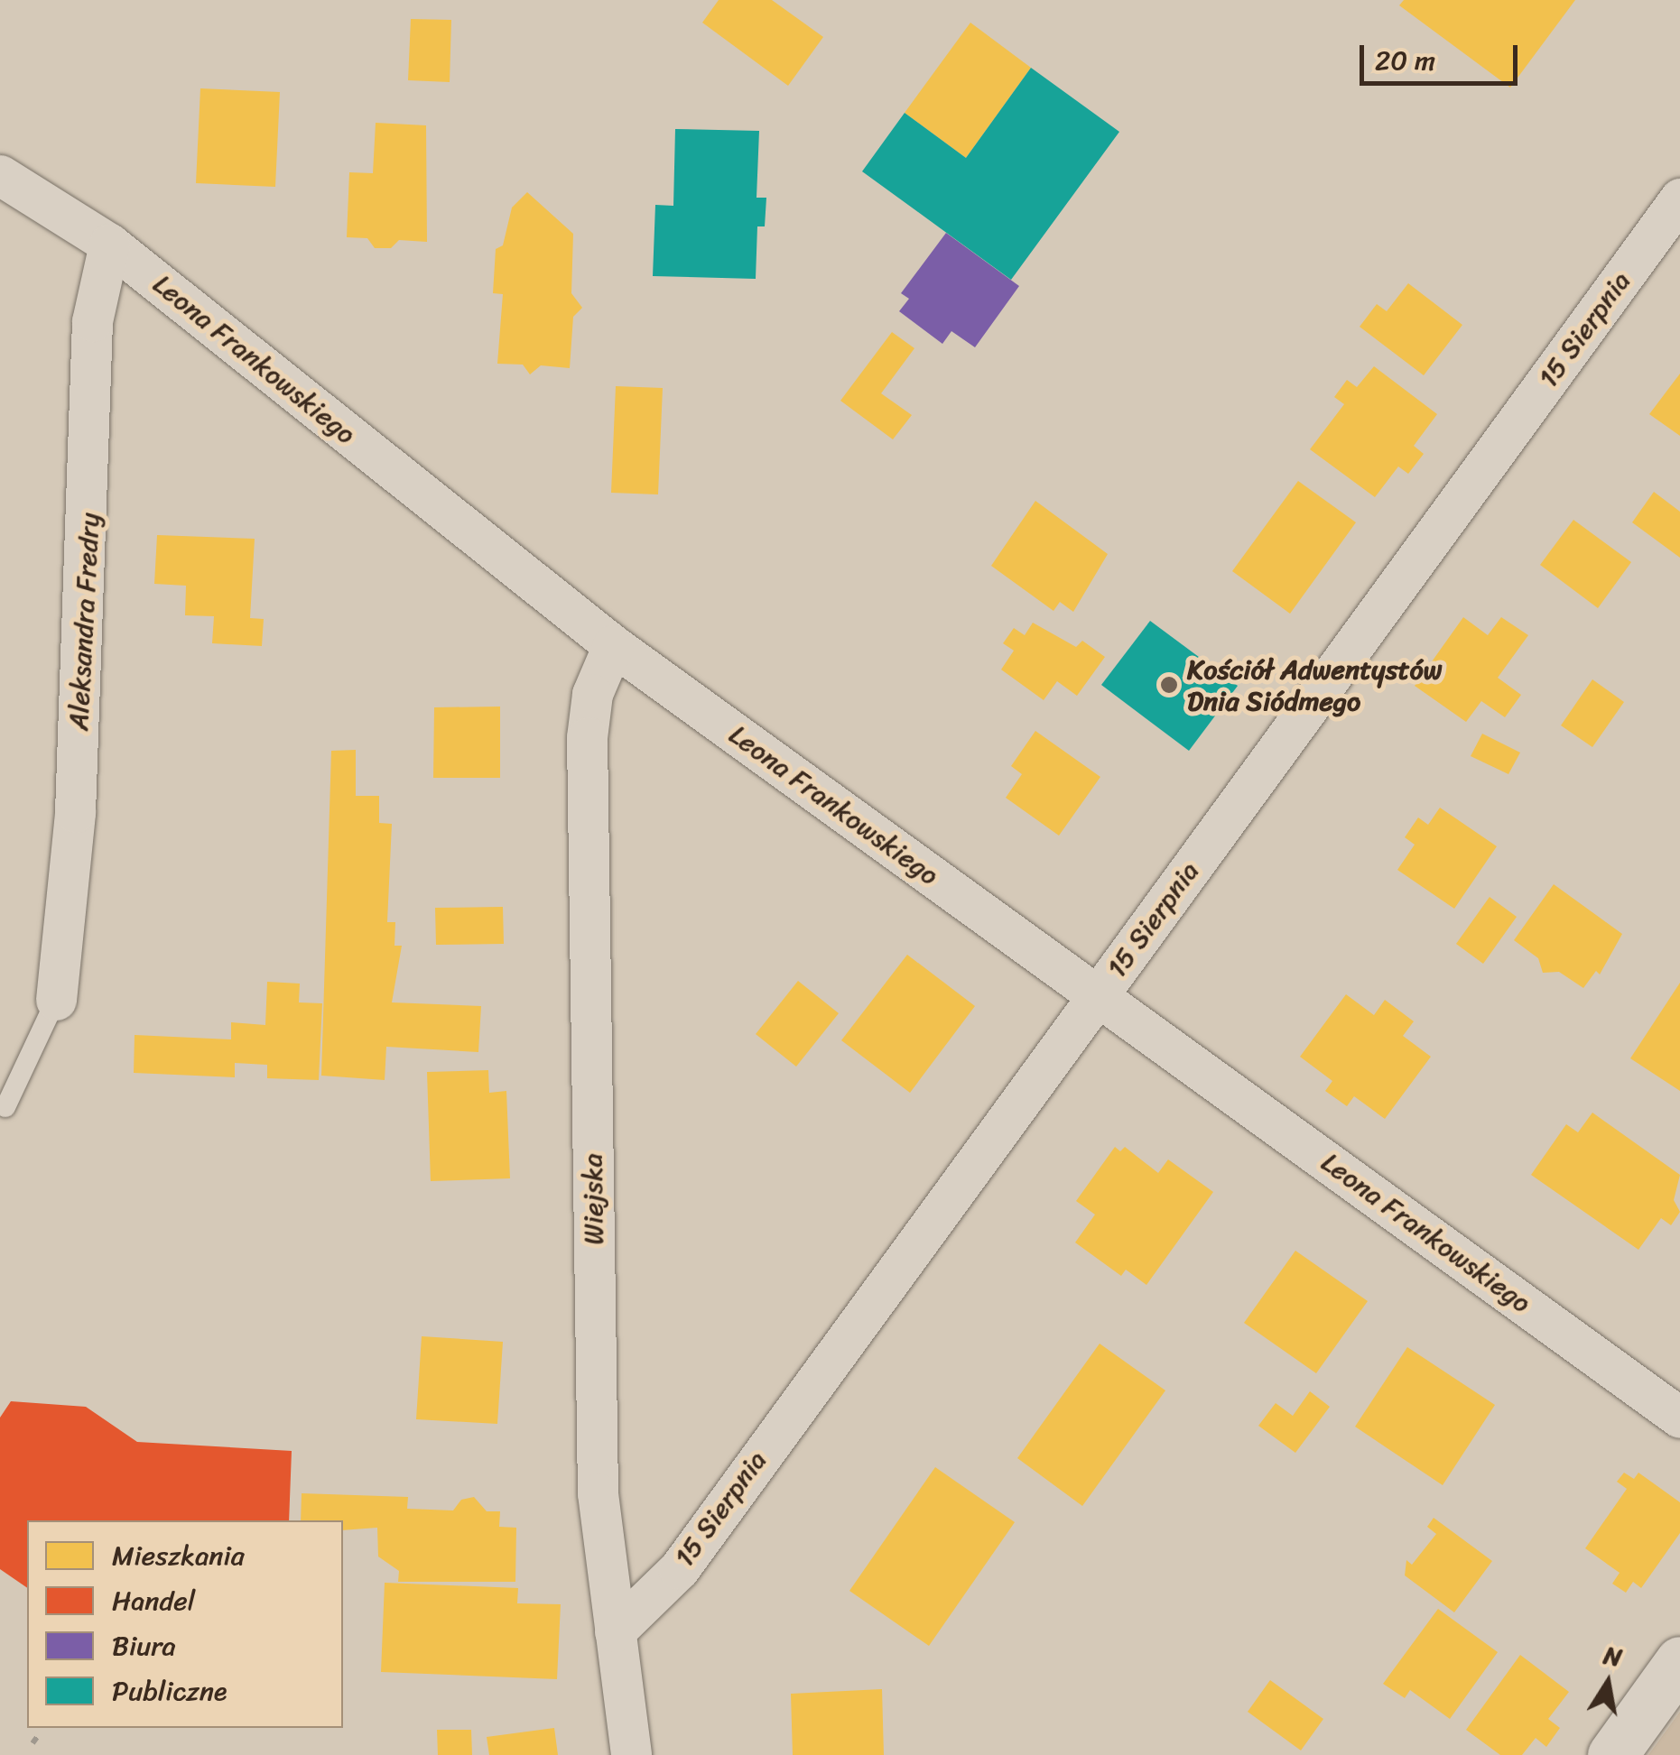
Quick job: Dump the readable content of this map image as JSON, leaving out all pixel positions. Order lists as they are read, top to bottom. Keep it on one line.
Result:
{"streets":{"street":["15 Sierpnia","Leona Frankowskiego","Aleksandra Fredry","Wiejska"]},"crossings":[["15 Sierpnia","Leona Frankowskiego"],["15 Sierpnia","Wiejska"],["Leona Frankowskiego","Aleksandra Fredry"],["Leona Frankowskiego","Wiejska"]],"places":["Kościół Adwentystów Dnia Siódmego"],"legend":["Mieszkania","Handel","Biura","Publiczne"],"scale_bar":"20 m","north":"top"}
